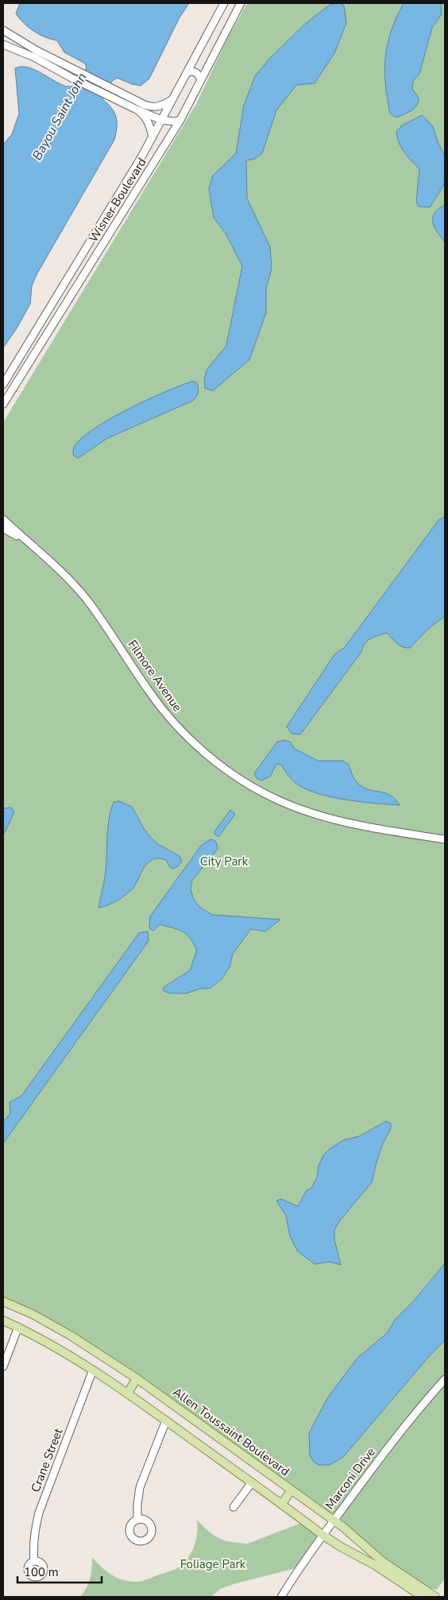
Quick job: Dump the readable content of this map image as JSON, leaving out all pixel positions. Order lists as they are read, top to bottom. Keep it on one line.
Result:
{"streets":{"main road":["Allen Toussaint Boulevard"],"street":["Wisner Boulevard","Filmore Avenue","Crane Street","Marconi Drive"]},"crossings":[["Allen Toussaint Boulevard","Crane Street"],["Allen Toussaint Boulevard","Marconi Drive"]],"water":["Bayou Saint John"],"parks":["City Park","Foliage Park"],"scale_bar":"100 m"}
